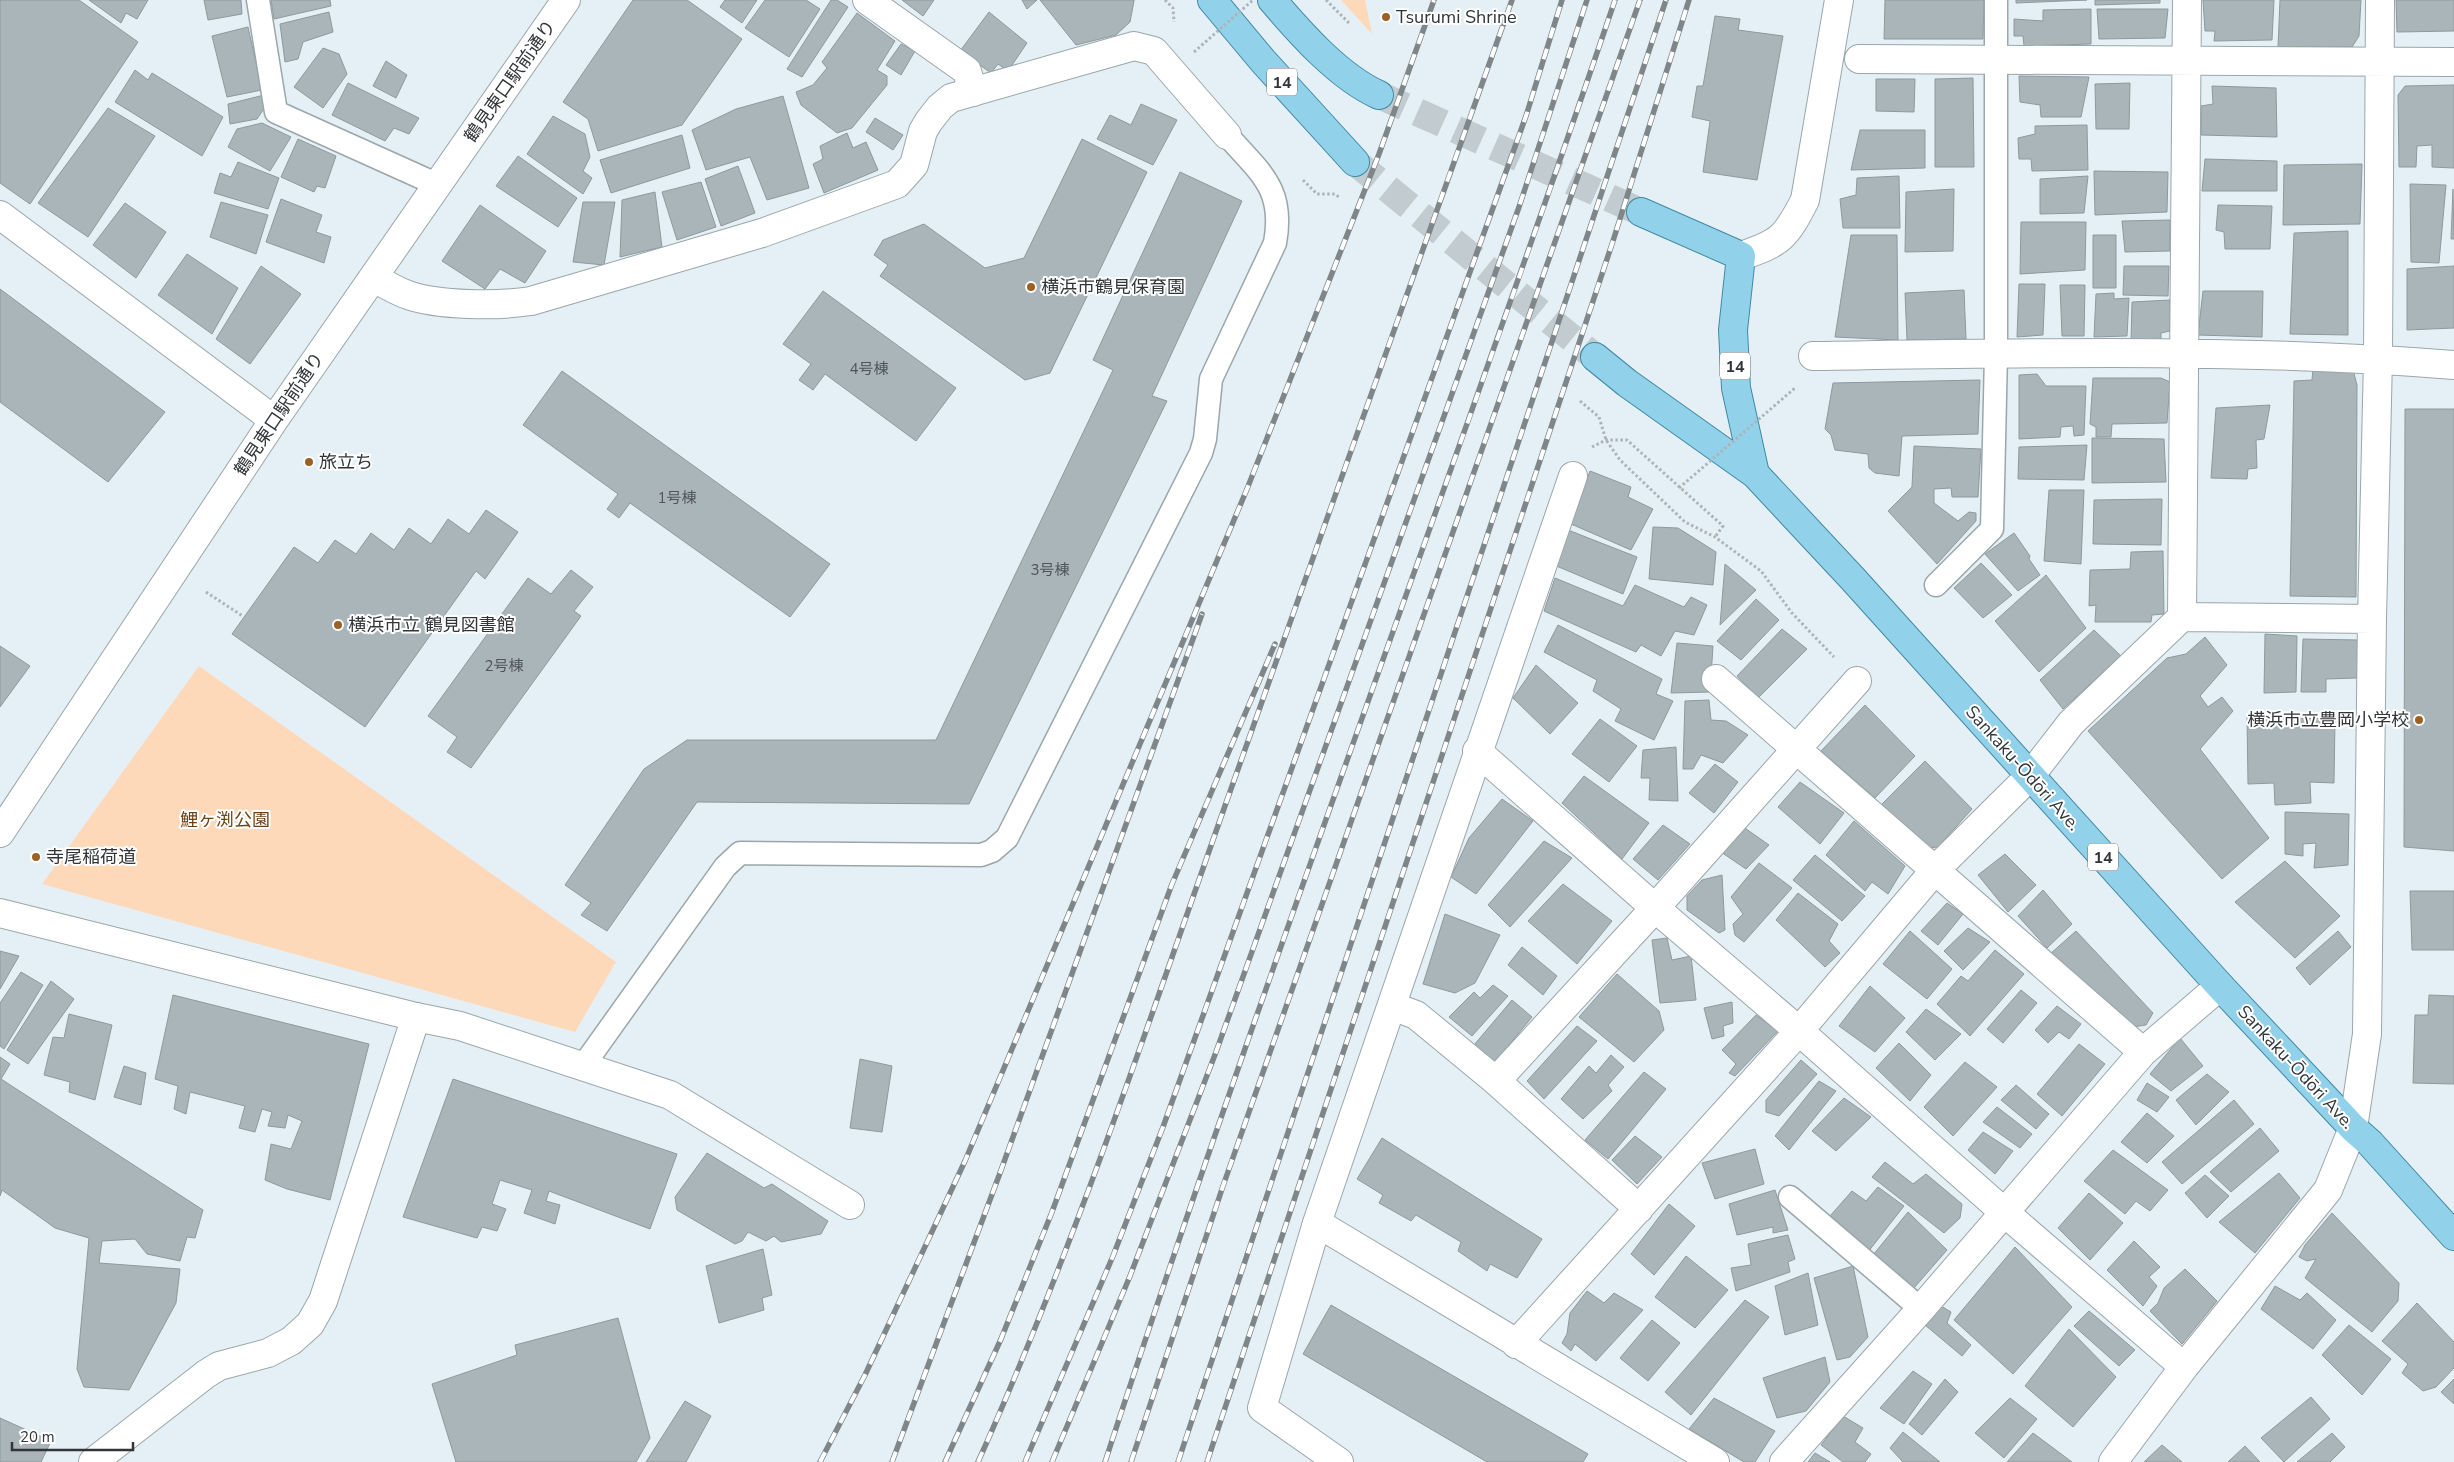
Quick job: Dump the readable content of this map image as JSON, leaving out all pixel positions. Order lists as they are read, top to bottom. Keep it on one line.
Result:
{"streets":{"main road":["14","Sankaku-Ōdōri Ave."],"street":["鶴見東口駅前通り"]},"crossings":[["14","Sankaku-Ōdōri Ave."]],"parks":["鯉ヶ渕公園"],"places":["Tsurumi Shrine","横浜市鶴見保育園","旅立ち","横浜市立 鶴見図書館","横浜市立豊岡小学校","寺尾稲荷道"],"house_numbers":["4号棟","1号棟","3号棟","2号棟"],"scale_bar":"20 m"}
